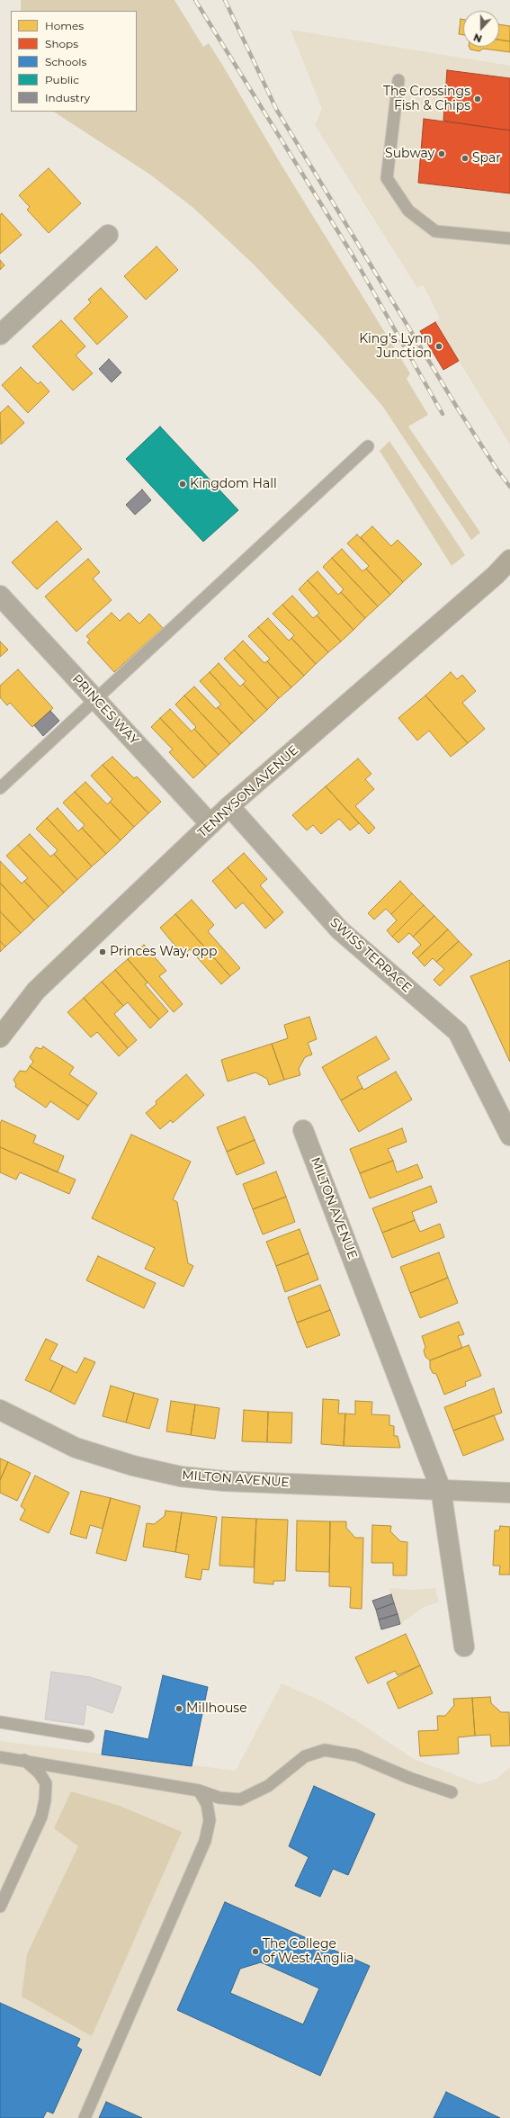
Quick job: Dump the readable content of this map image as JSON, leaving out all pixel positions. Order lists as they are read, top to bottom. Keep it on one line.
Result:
{"streets":{"main road":["TENNYSON AVENUE"],"street":["PRINCES WAY","SWISS TERRACE","MILTON AVENUE"]},"crossings":[["PRINCES WAY","TENNYSON AVENUE"],["TENNYSON AVENUE","SWISS TERRACE"]],"places":["The Crossings Fish & Chips","Subway","Spar","King's Lynn Junction","Kingdom Hall","Princes Way, opp","Millhouse","The College of West Anglia"],"legend":["Homes","Shops","Schools","Public","Industry"],"north":"bottom"}
